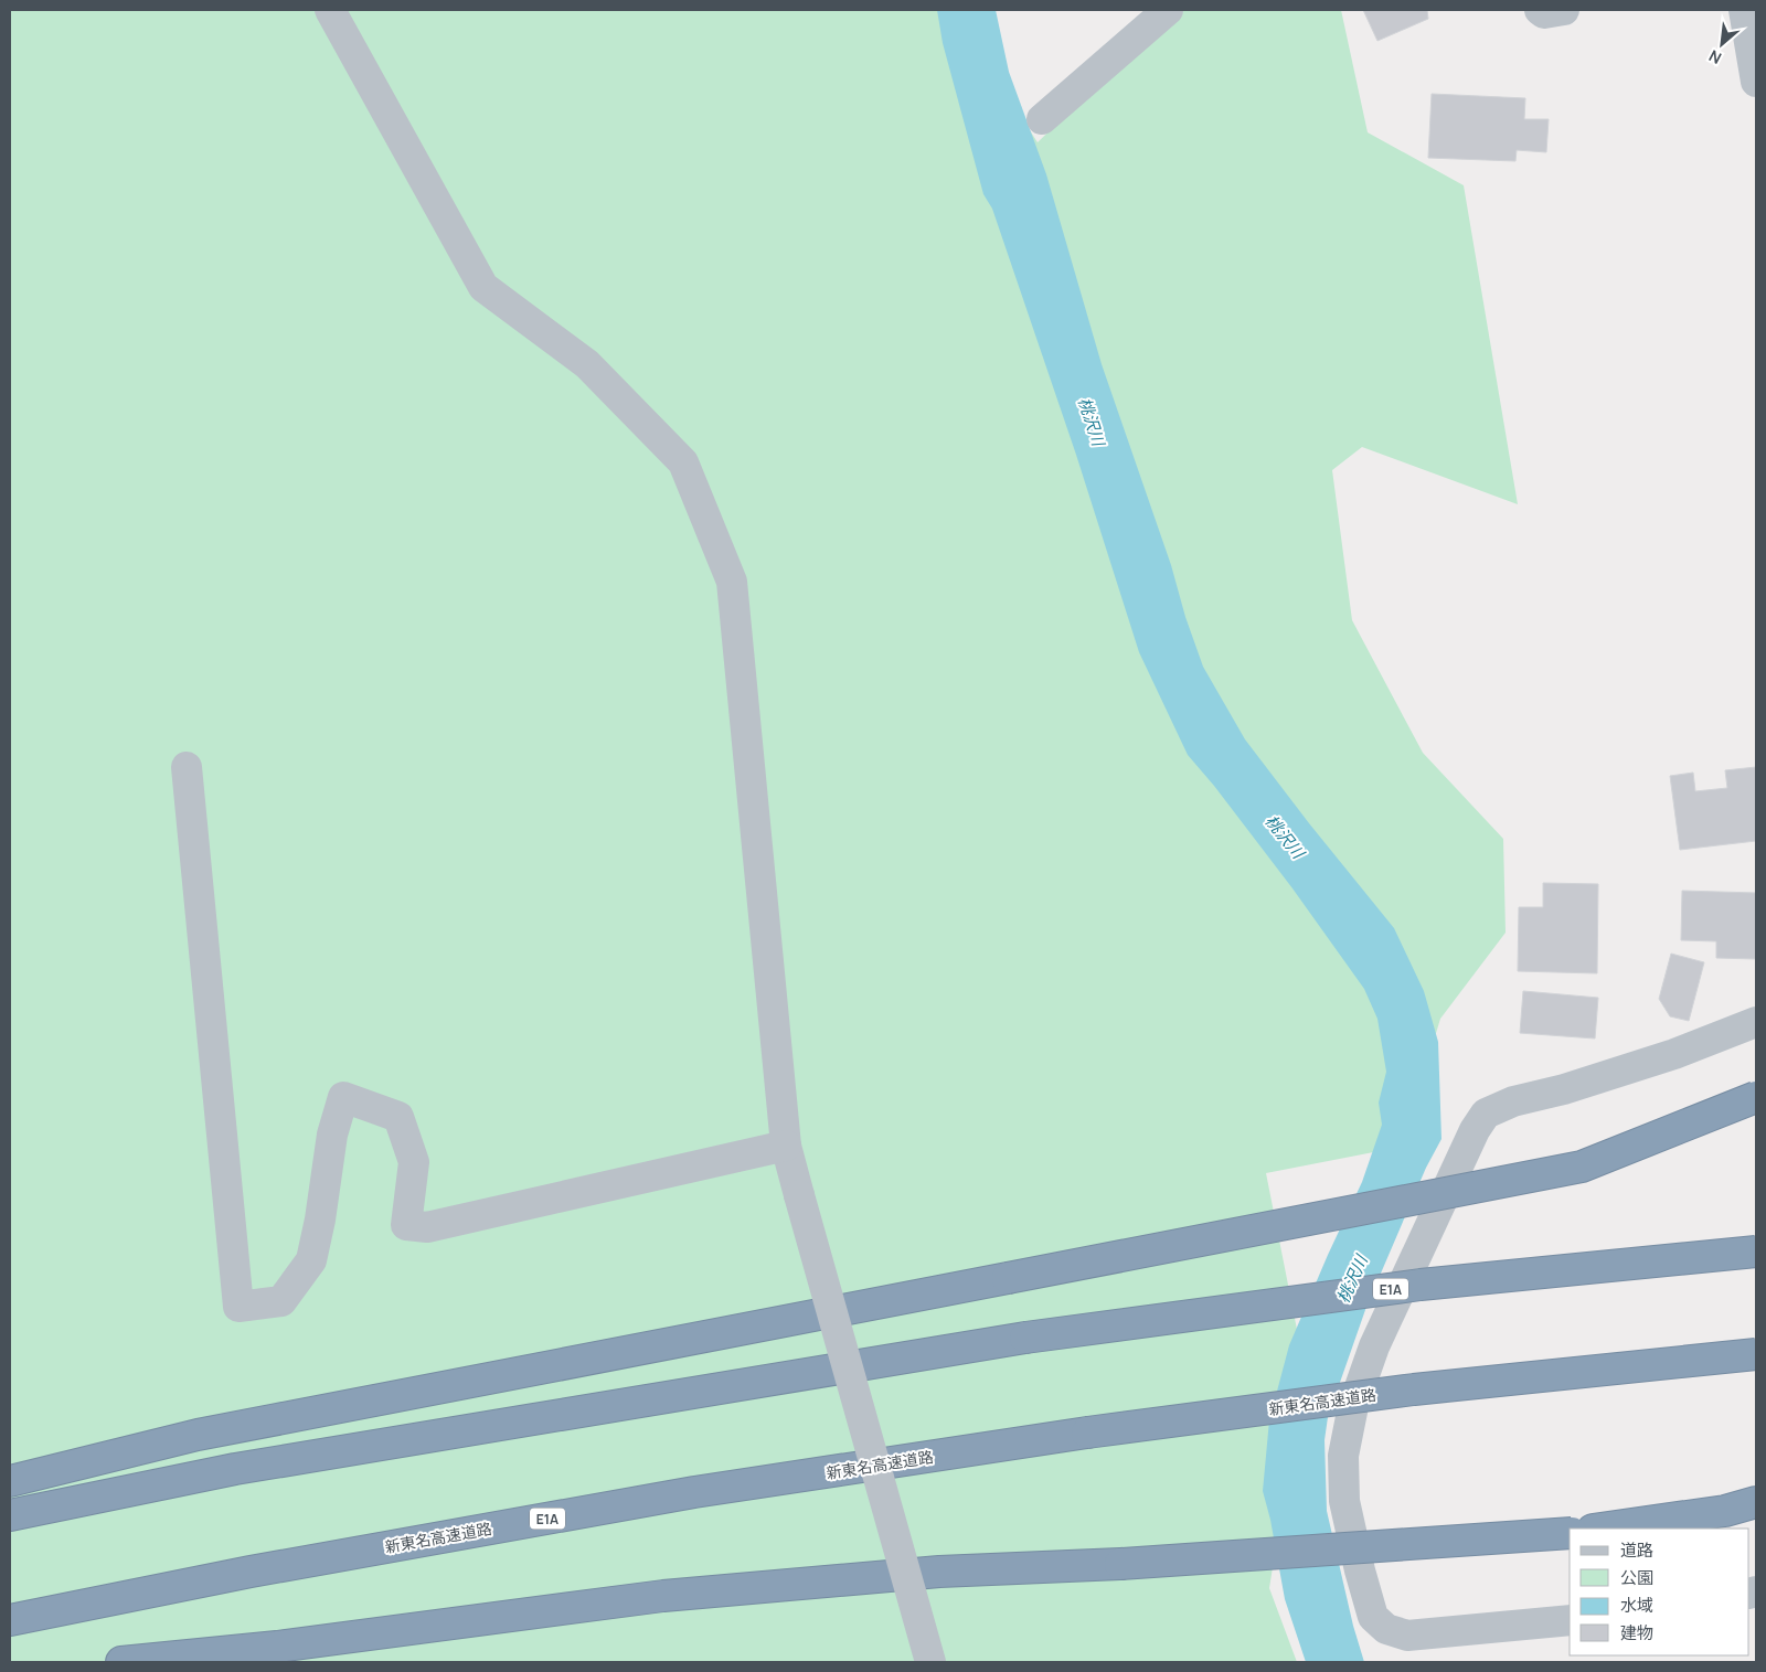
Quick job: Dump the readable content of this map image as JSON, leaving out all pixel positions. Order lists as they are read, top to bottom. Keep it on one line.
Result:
{"streets":{"highway":["E1A","新東名高速道路"]},"water":["桃沢川"],"legend":["道路","公園","水域","建物"],"north":"bottom left"}
